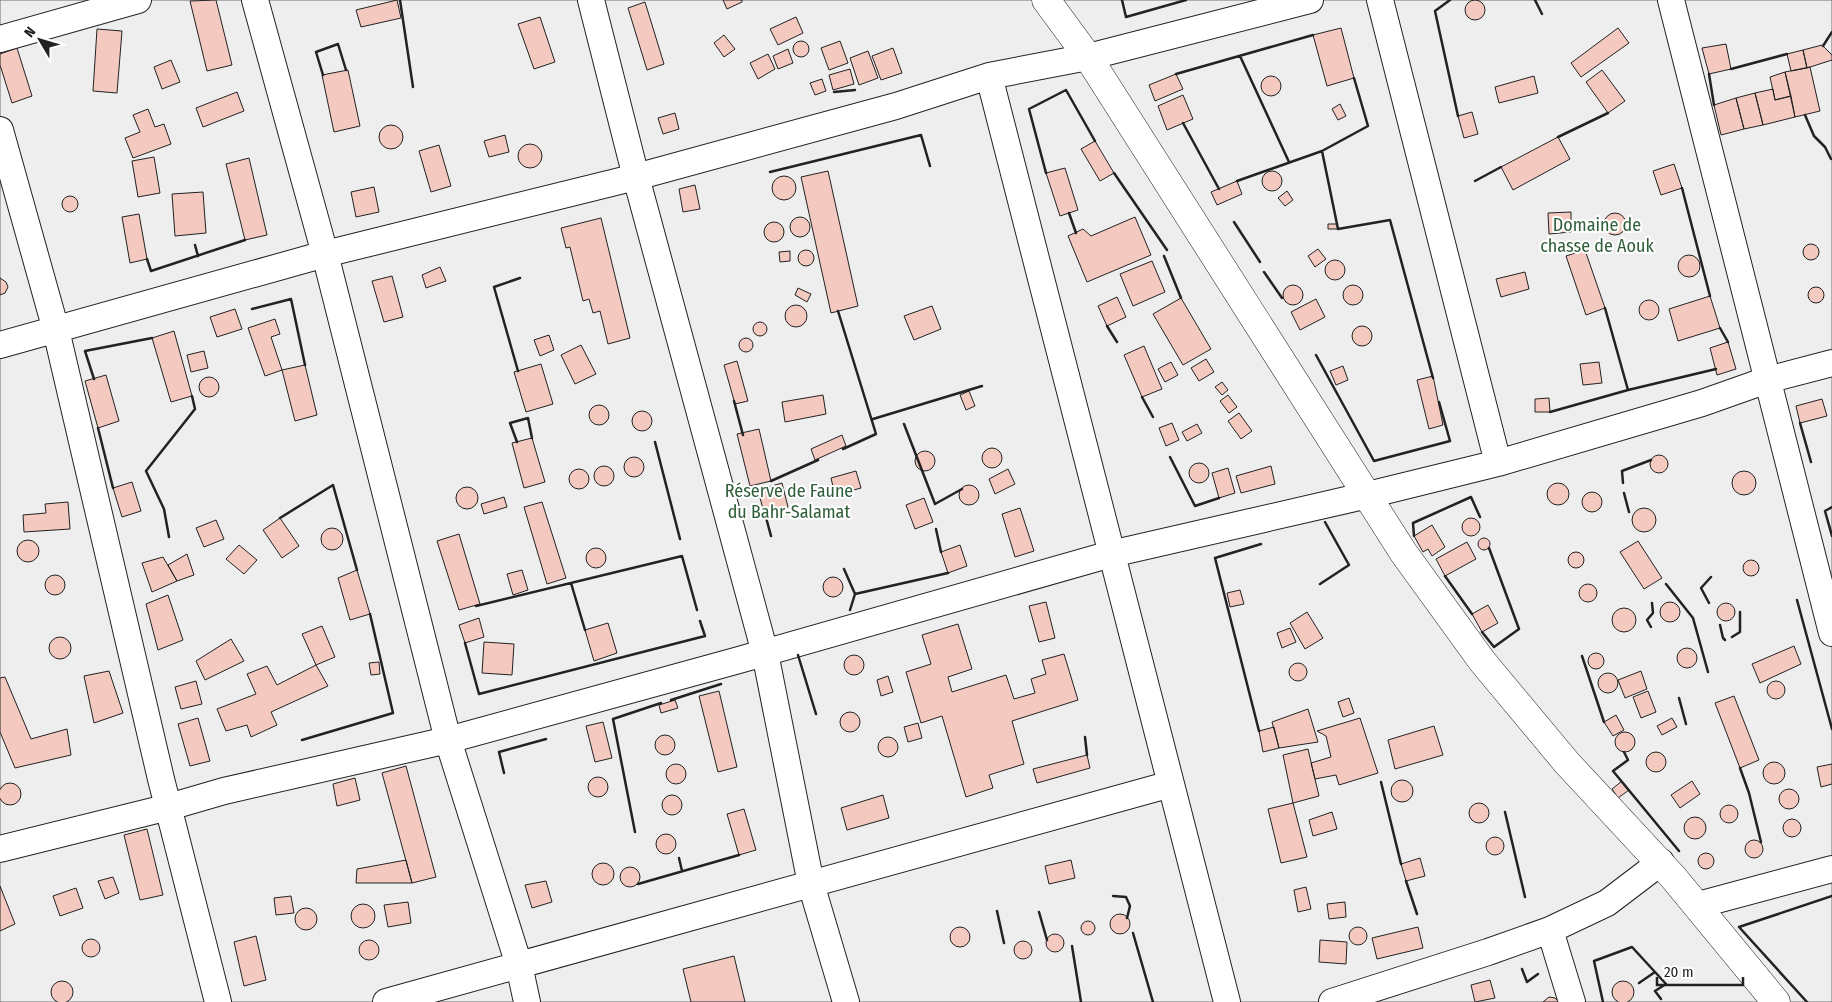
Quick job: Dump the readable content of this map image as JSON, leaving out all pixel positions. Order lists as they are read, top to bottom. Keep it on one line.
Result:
{"parks":["Domaine de chasse de Aouk","Réserve de Faune du Bahr-Salamat"],"scale_bar":"20 m","north":"top left"}
